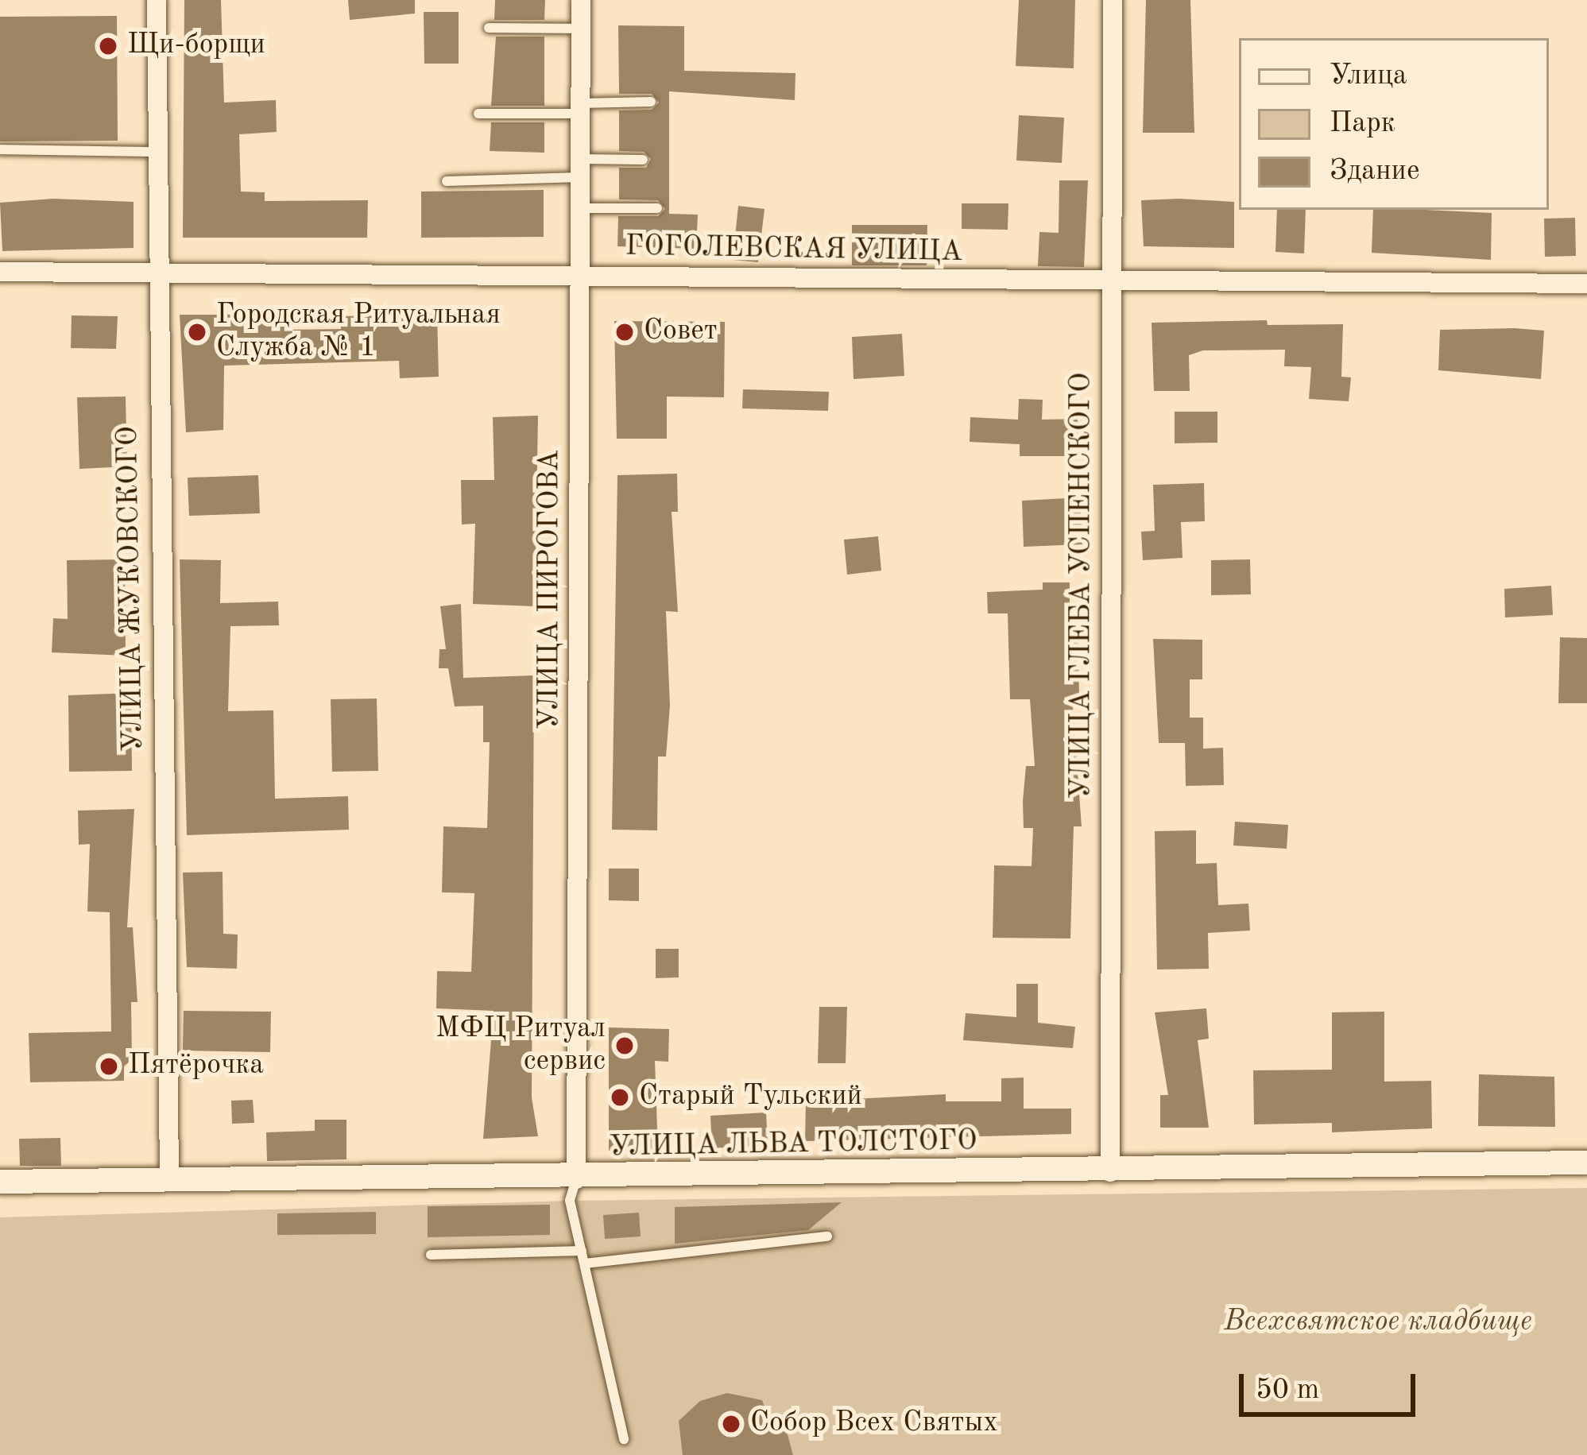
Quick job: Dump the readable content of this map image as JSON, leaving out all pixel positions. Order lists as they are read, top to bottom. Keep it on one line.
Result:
{"streets":{"street":["ГОГОЛЕВСКАЯ УЛИЦА","УЛИЦА ГЛЕБА УСПЕНСКОГО","УЛИЦА ЖУКОВСКОГО","УЛИЦА ПИРОГОВА","УЛИЦА ЛЬВА ТОЛСТОГО"]},"crossings":[["ГОГОЛЕВСКАЯ УЛИЦА","УЛИЦА ГЛЕБА УСПЕНСКОГО"],["ГОГОЛЕВСКАЯ УЛИЦА","УЛИЦА ЖУКОВСКОГО"],["ГОГОЛЕВСКАЯ УЛИЦА","УЛИЦА ПИРОГОВА"],["УЛИЦА ГЛЕБА УСПЕНСКОГО","УЛИЦА ЛЬВА ТОЛСТОГО"],["УЛИЦА ЖУКОВСКОГО","УЛИЦА ЛЬВА ТОЛСТОГО"],["УЛИЦА ПИРОГОВА","УЛИЦА ЛЬВА ТОЛСТОГО"]],"parks":["Всехсвятское кладбище"],"places":["Щи-борщи","Городская Ритуальная Служба № 1","Совет","МФЦ Ритуал cервис","Пятёрочка","Старый Тульский","Собор Всех Святых"],"legend":["Улица","Парк","Здание"],"scale_bar":"50 m"}
